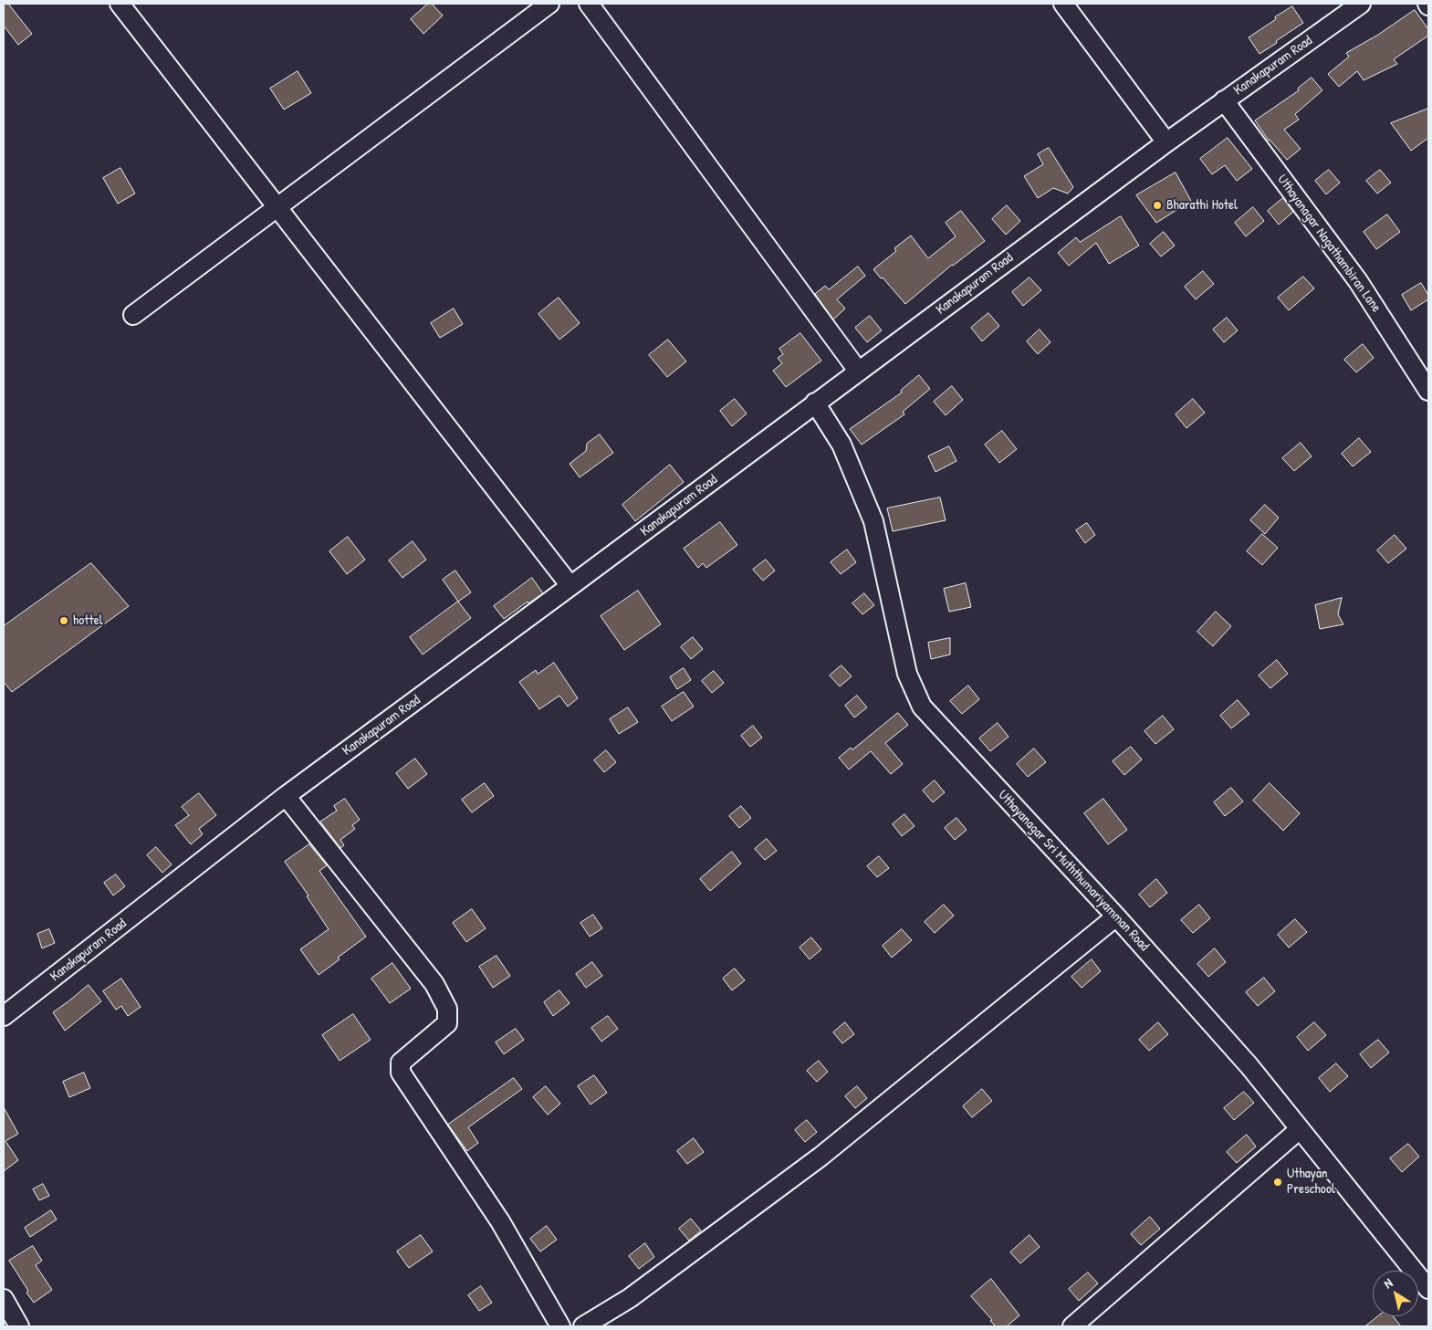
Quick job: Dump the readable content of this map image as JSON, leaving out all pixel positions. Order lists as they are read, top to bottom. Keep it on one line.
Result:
{"streets":{"street":["Kanakapuram Road","Uthayanagar Nagathambiran Lane","Uthayanagar Sri Muththumariyamman Road"]},"crossings":[["Kanakapuram Road","Uthayanagar Nagathambiran Lane"],["Kanakapuram Road","Uthayanagar Sri Muththumariyamman Road"]],"places":["Bharathi Hotel","hottel","Uthayan Preschool"],"north":"top left"}
